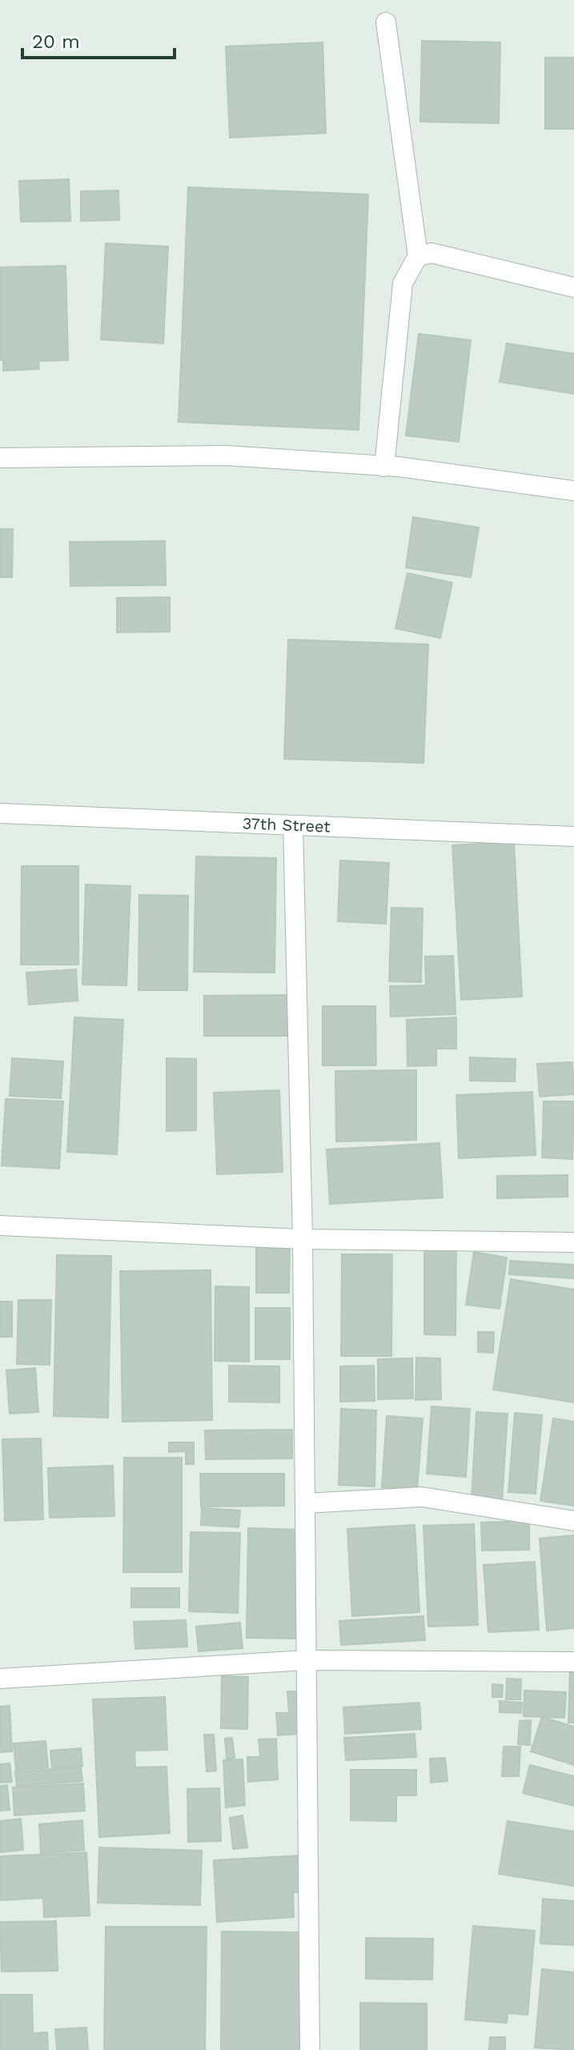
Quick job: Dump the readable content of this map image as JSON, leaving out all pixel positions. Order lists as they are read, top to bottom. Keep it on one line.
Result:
{"streets":{"street":["37th Street"]},"scale_bar":"20 m"}
